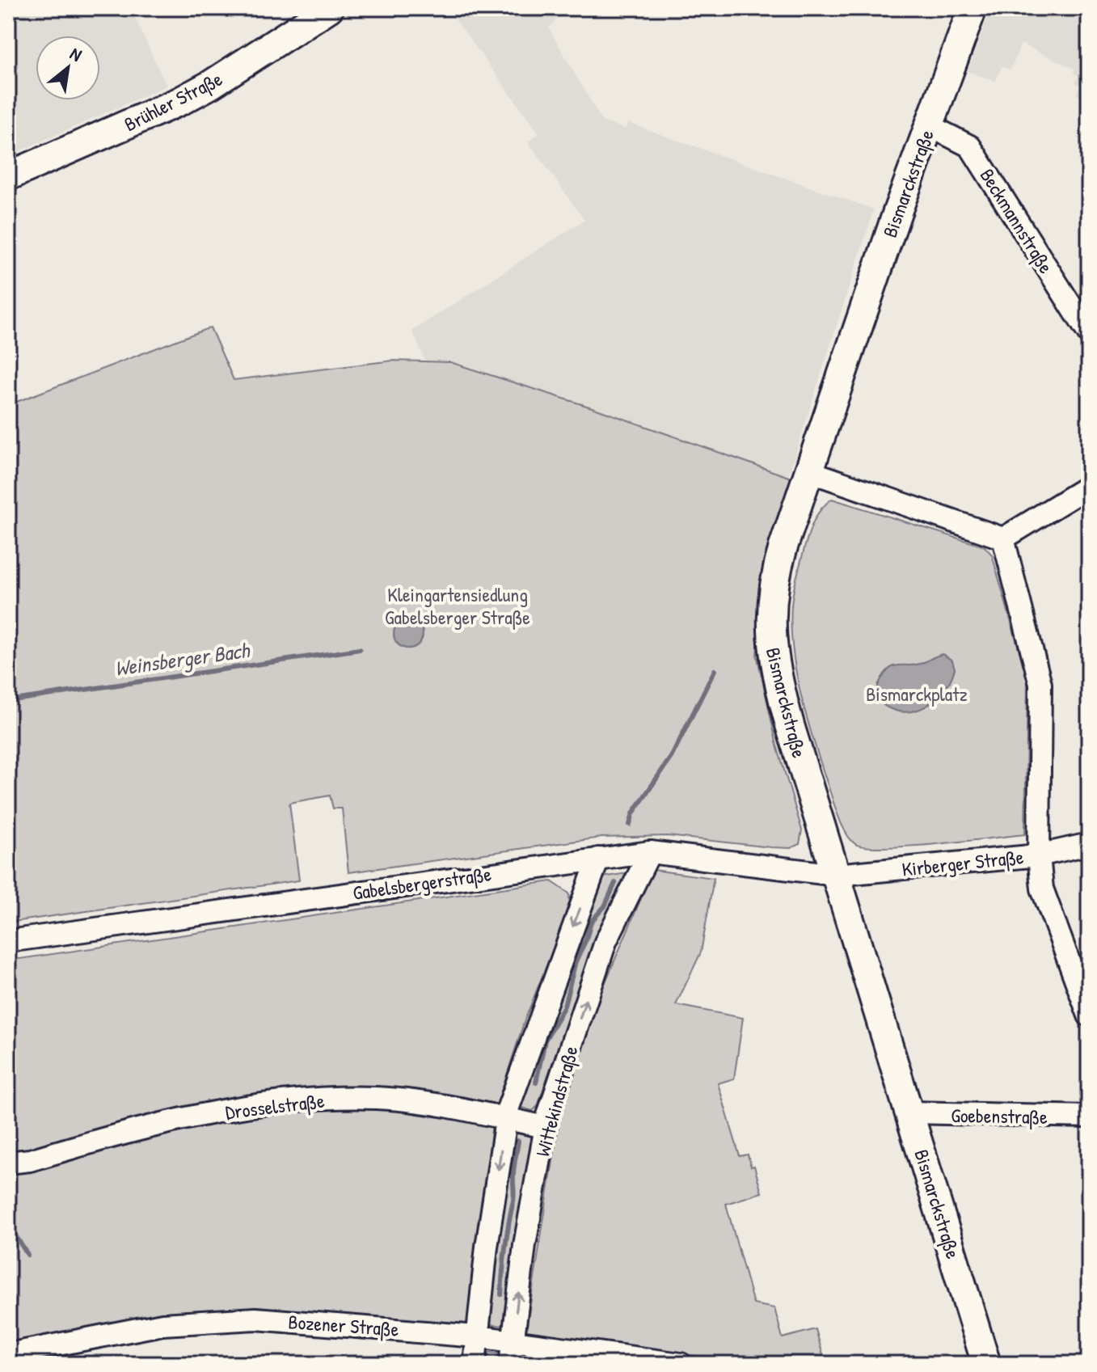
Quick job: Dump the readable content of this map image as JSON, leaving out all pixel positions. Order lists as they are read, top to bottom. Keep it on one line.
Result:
{"streets":{"main road":["Brühler Straße","Bismarckstraße"],"street":["Beckmannstraße","Kirberger Straße","Gabelsbergerstraße","Wittekindstraße","Drosselstraße","Goebenstraße","Bozener Straße"]},"crossings":[["Bismarckstraße","Beckmannstraße"],["Bismarckstraße","Kirberger Straße"],["Bismarckstraße","Gabelsbergerstraße"],["Bismarckstraße","Goebenstraße"],["Kirberger Straße","Gabelsbergerstraße"],["Gabelsbergerstraße","Wittekindstraße"],["Wittekindstraße","Drosselstraße"],["Wittekindstraße","Bozener Straße"]],"water":["Weinsberger Bach"],"parks":["Kleingartensiedlung Gabelsberger Straße","Bismarckplatz"],"north":"top right"}
